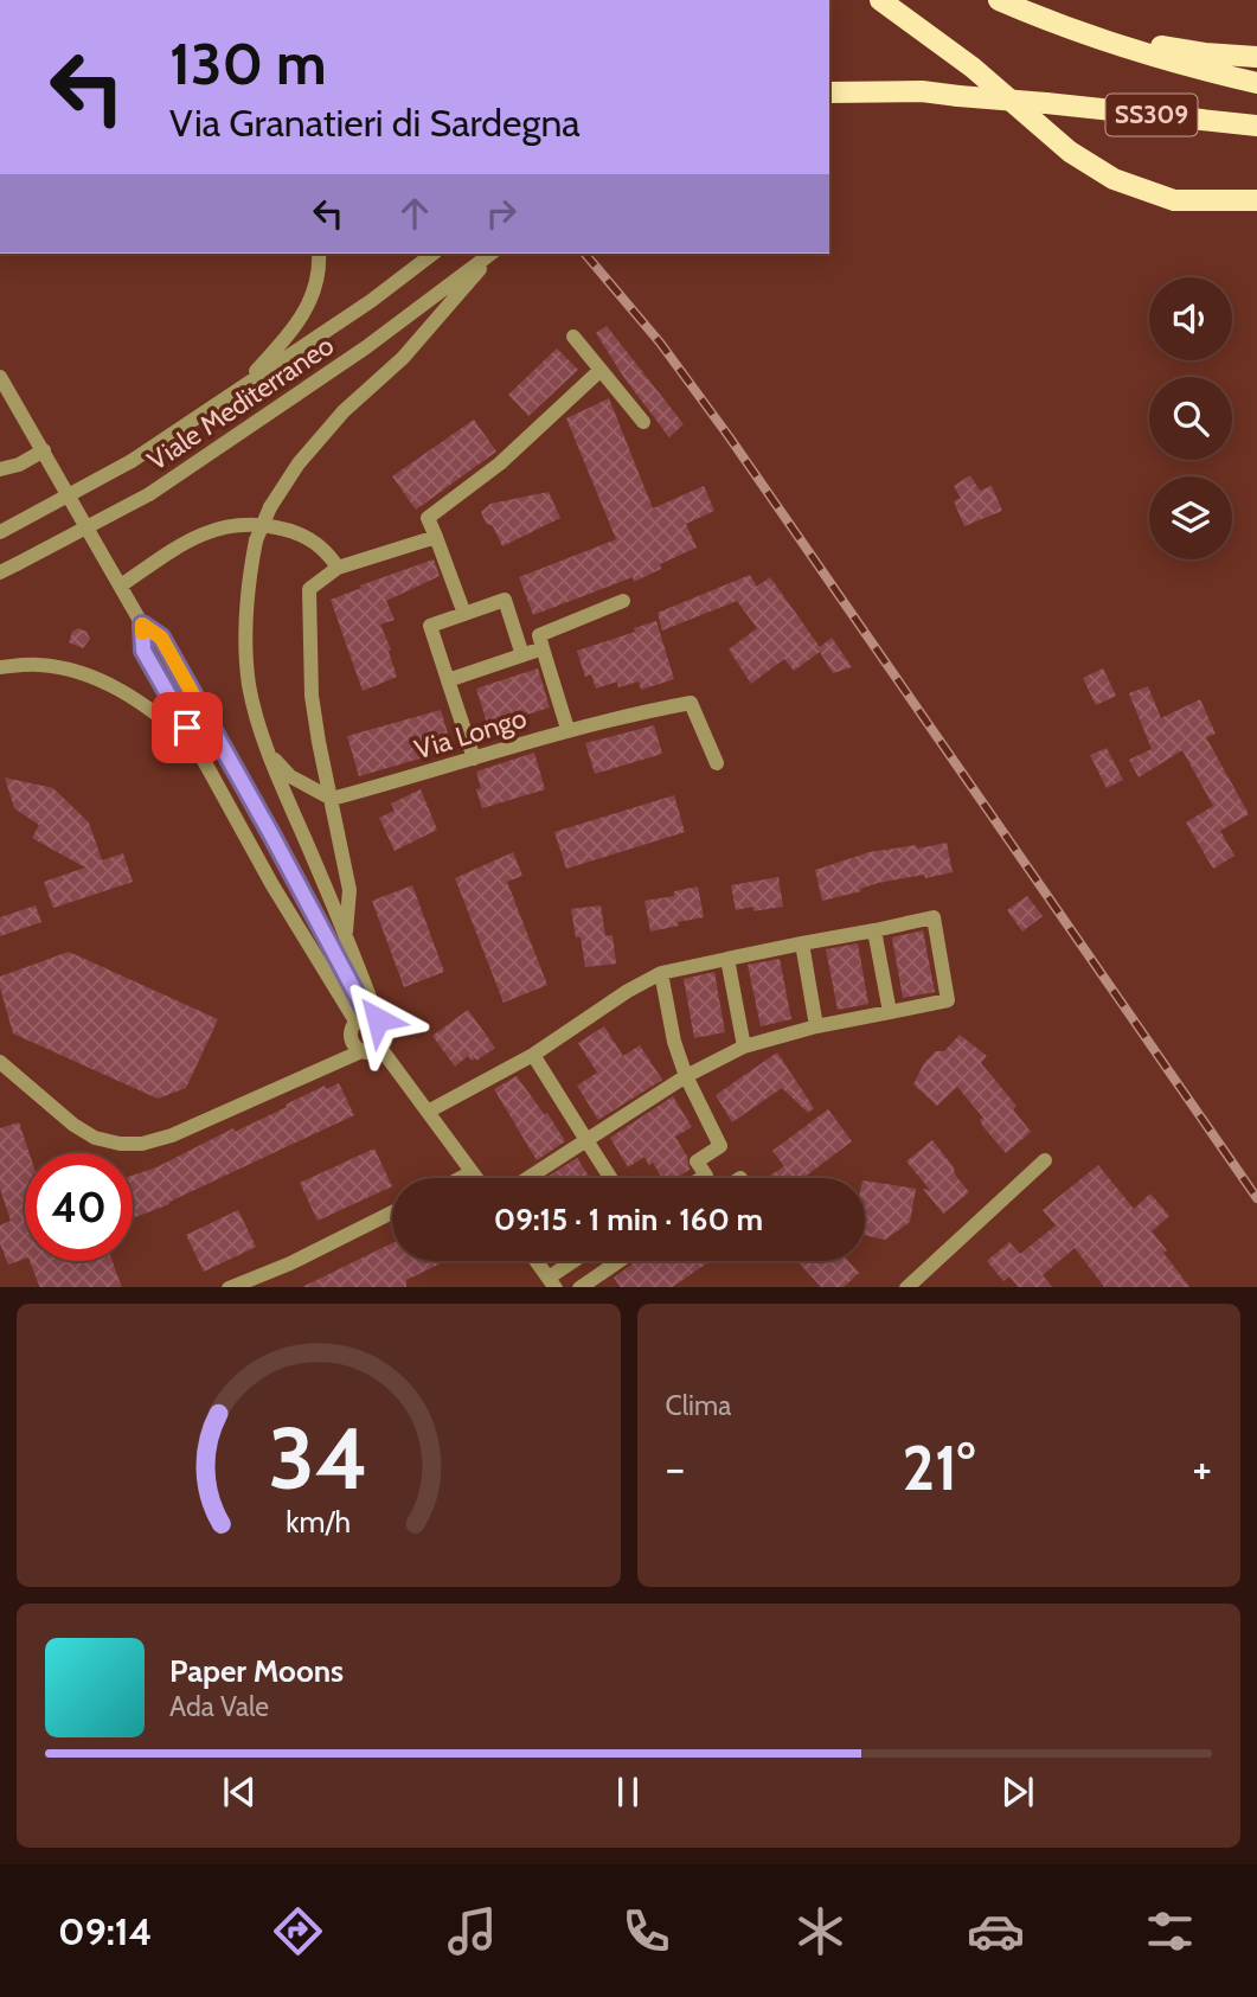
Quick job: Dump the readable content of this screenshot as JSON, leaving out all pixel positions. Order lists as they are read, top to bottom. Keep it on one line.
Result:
{"streets":{"main road":["SS309"],"street":["Viale Mediterraneo","Via Longo"]},"page":{"turn":["130 m","Via Granatieri di Sardegna"],"limit":"40","trip":"09:15 · 1 min · 160 m","tile":"Clima","heat":["−","21°","+"],"song":["Paper Moons","Ada Vale"],"tabs":"09:14","gauge":["34","km/h"]}}
